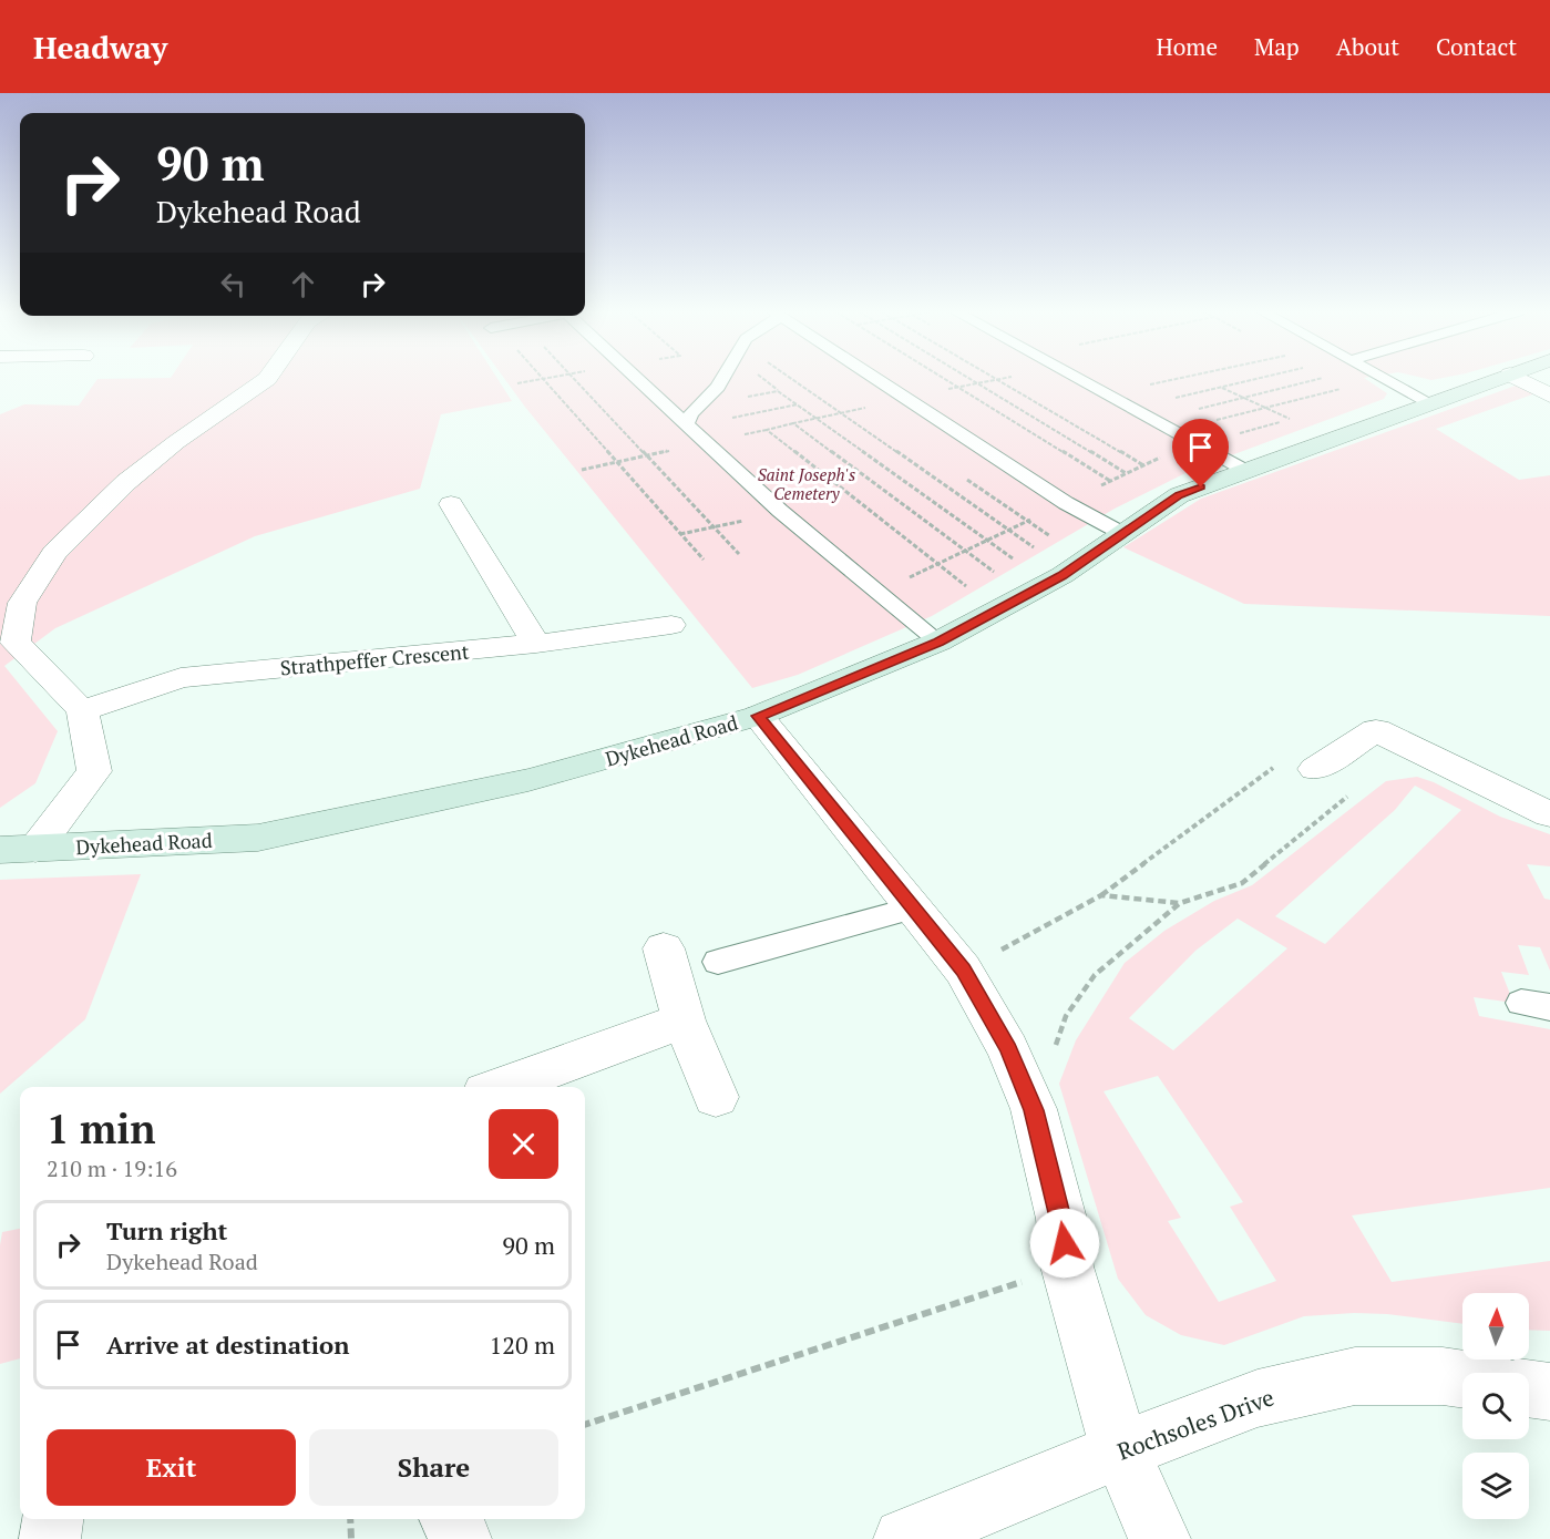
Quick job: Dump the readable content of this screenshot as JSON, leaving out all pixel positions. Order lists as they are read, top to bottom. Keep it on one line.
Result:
{"streets":{"street":["Strathpeffer Crescent","Dykehead Road","Rochsoles Drive"]},"parks":["Saint Joseph's Cemetery"],"north":"top","page":{"header":"Headway","nav":["Home","Map","About","Contact"],"turn":["90 m","Dykehead Road"],"heading":["1 min","210 m · 19:16"],"list":[{"name":"Turn right","note":"Dykehead Road","value":"90 m"},{"name":"Arrive at destination","value":"120 m"}],"buttons":["Exit","Share"]}}
